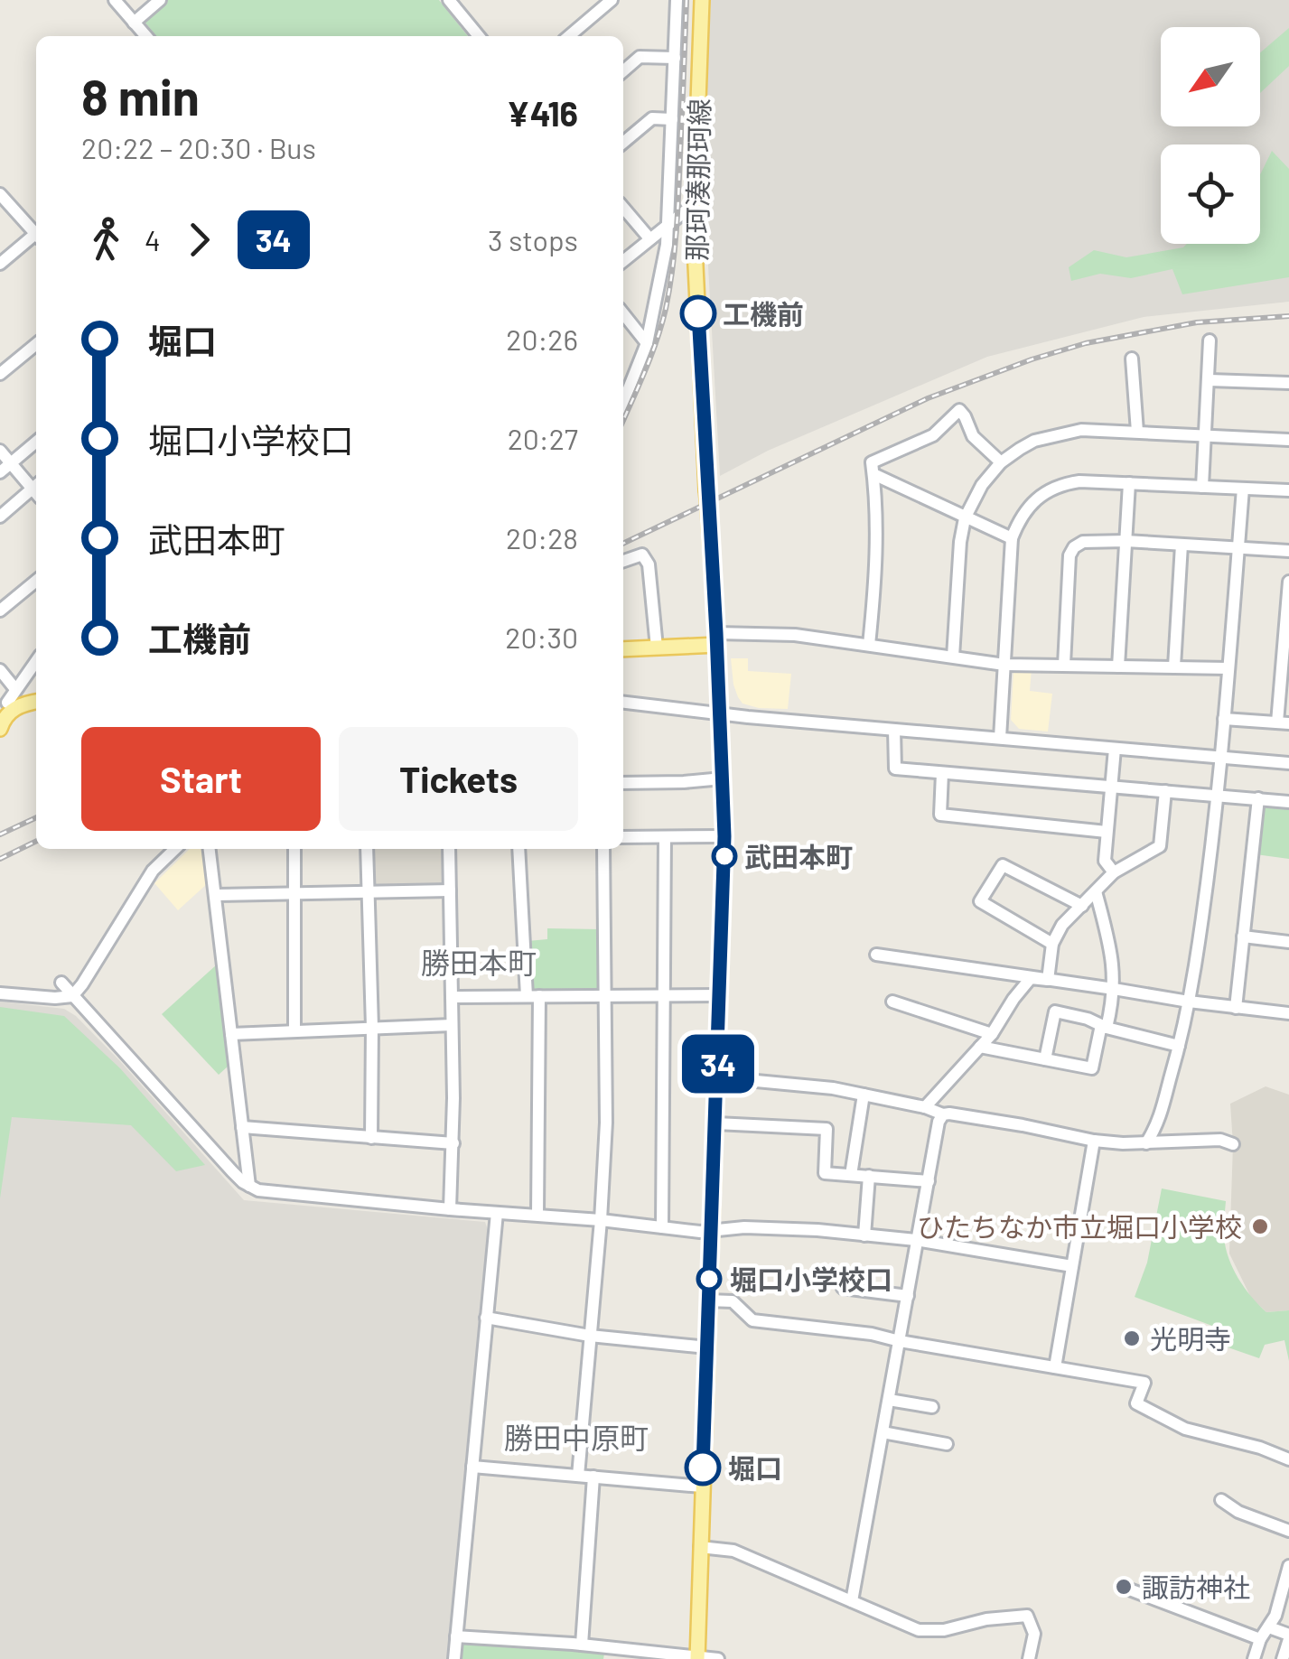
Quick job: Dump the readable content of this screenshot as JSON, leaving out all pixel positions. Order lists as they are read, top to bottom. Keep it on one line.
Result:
{"streets":{"main road":["那珂湊那珂線"]},"districts":["勝田本町","勝田中原町"],"places":["工機前","武田本町","ひたちなか市立堀口小学校","堀口小学校口","光明寺","堀口","諏訪神社"],"lines":["bus line 34"],"north":"bottom left","page":{"on_map":"34","heading":["8 min","20:22 – 20:30 · Bus","¥416"],"legs":["4","34","3 stops"],"list":[{"name":"堀口","value":"20:26"},{"name":"堀口小学校口","value":"20:27"},{"name":"武田本町","value":"20:28"},{"name":"工機前","value":"20:30"}],"buttons":["Start","Tickets"]}}
